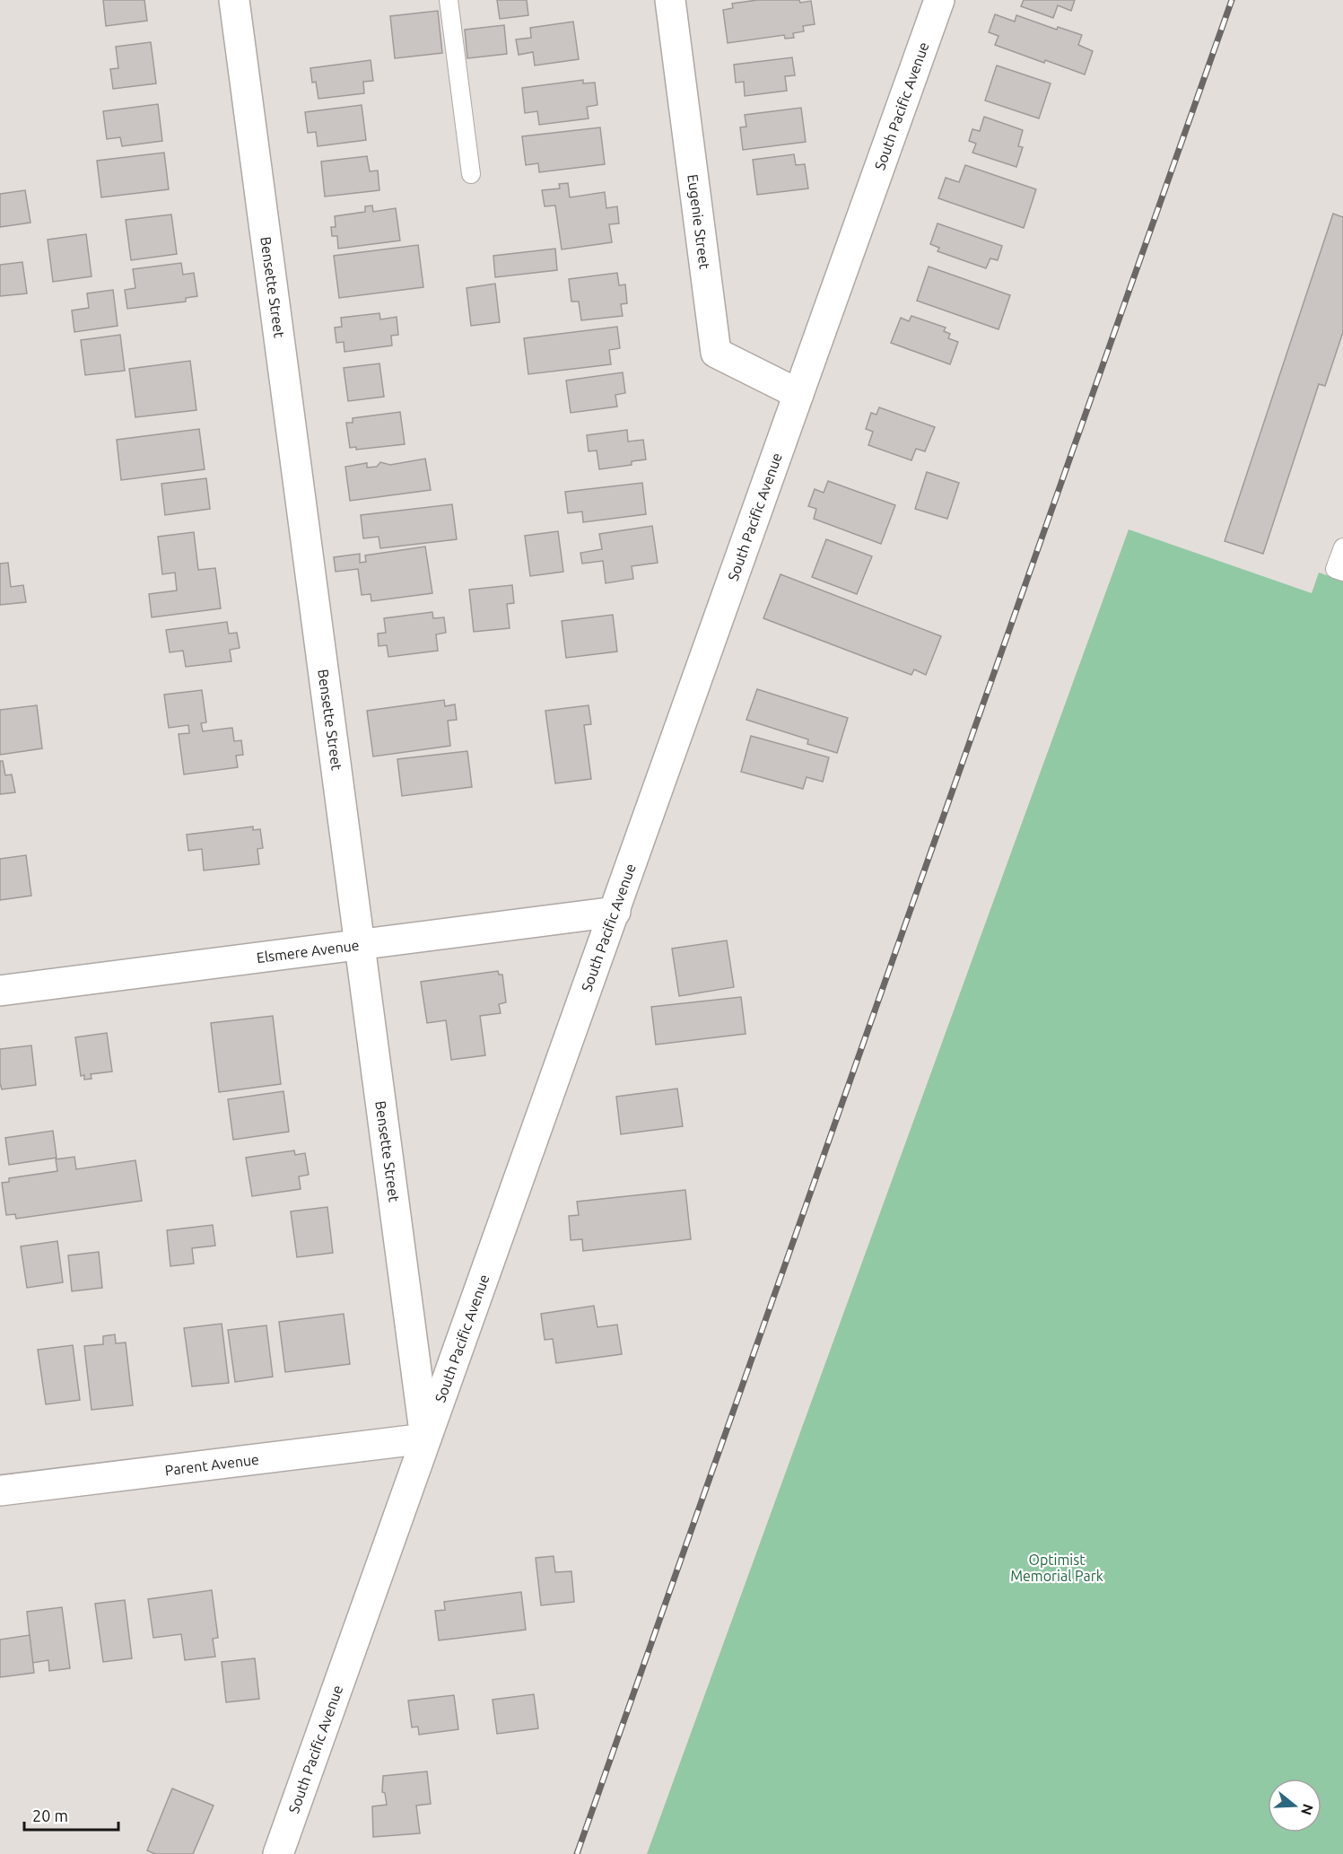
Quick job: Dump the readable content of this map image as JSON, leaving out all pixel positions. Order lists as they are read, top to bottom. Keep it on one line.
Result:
{"streets":{"street":["South Pacific Avenue","Eugenie Street","Bensette Street","Elsmere Avenue","Parent Avenue"]},"crossings":[["South Pacific Avenue","Eugenie Street"],["South Pacific Avenue","Bensette Street"],["South Pacific Avenue","Elsmere Avenue"],["South Pacific Avenue","Parent Avenue"],["Bensette Street","Elsmere Avenue"],["Bensette Street","Parent Avenue"]],"parks":["Optimist Memorial Park"],"scale_bar":"20 m","north":"right"}
